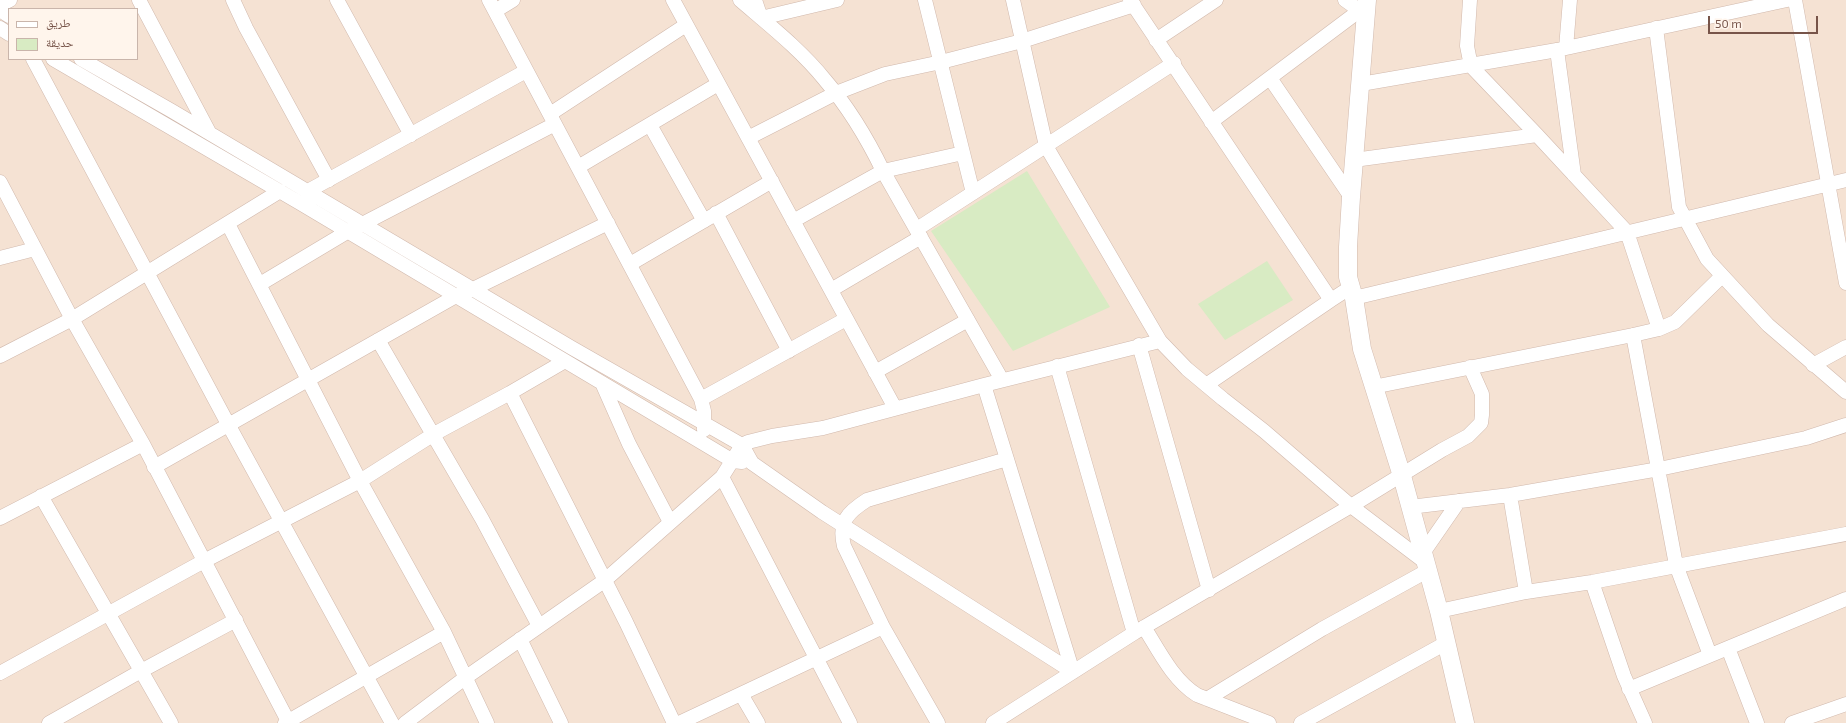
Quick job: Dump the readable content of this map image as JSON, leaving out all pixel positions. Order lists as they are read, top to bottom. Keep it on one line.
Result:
{"legend":["طريق","حديقة"],"scale_bar":"50 m"}
